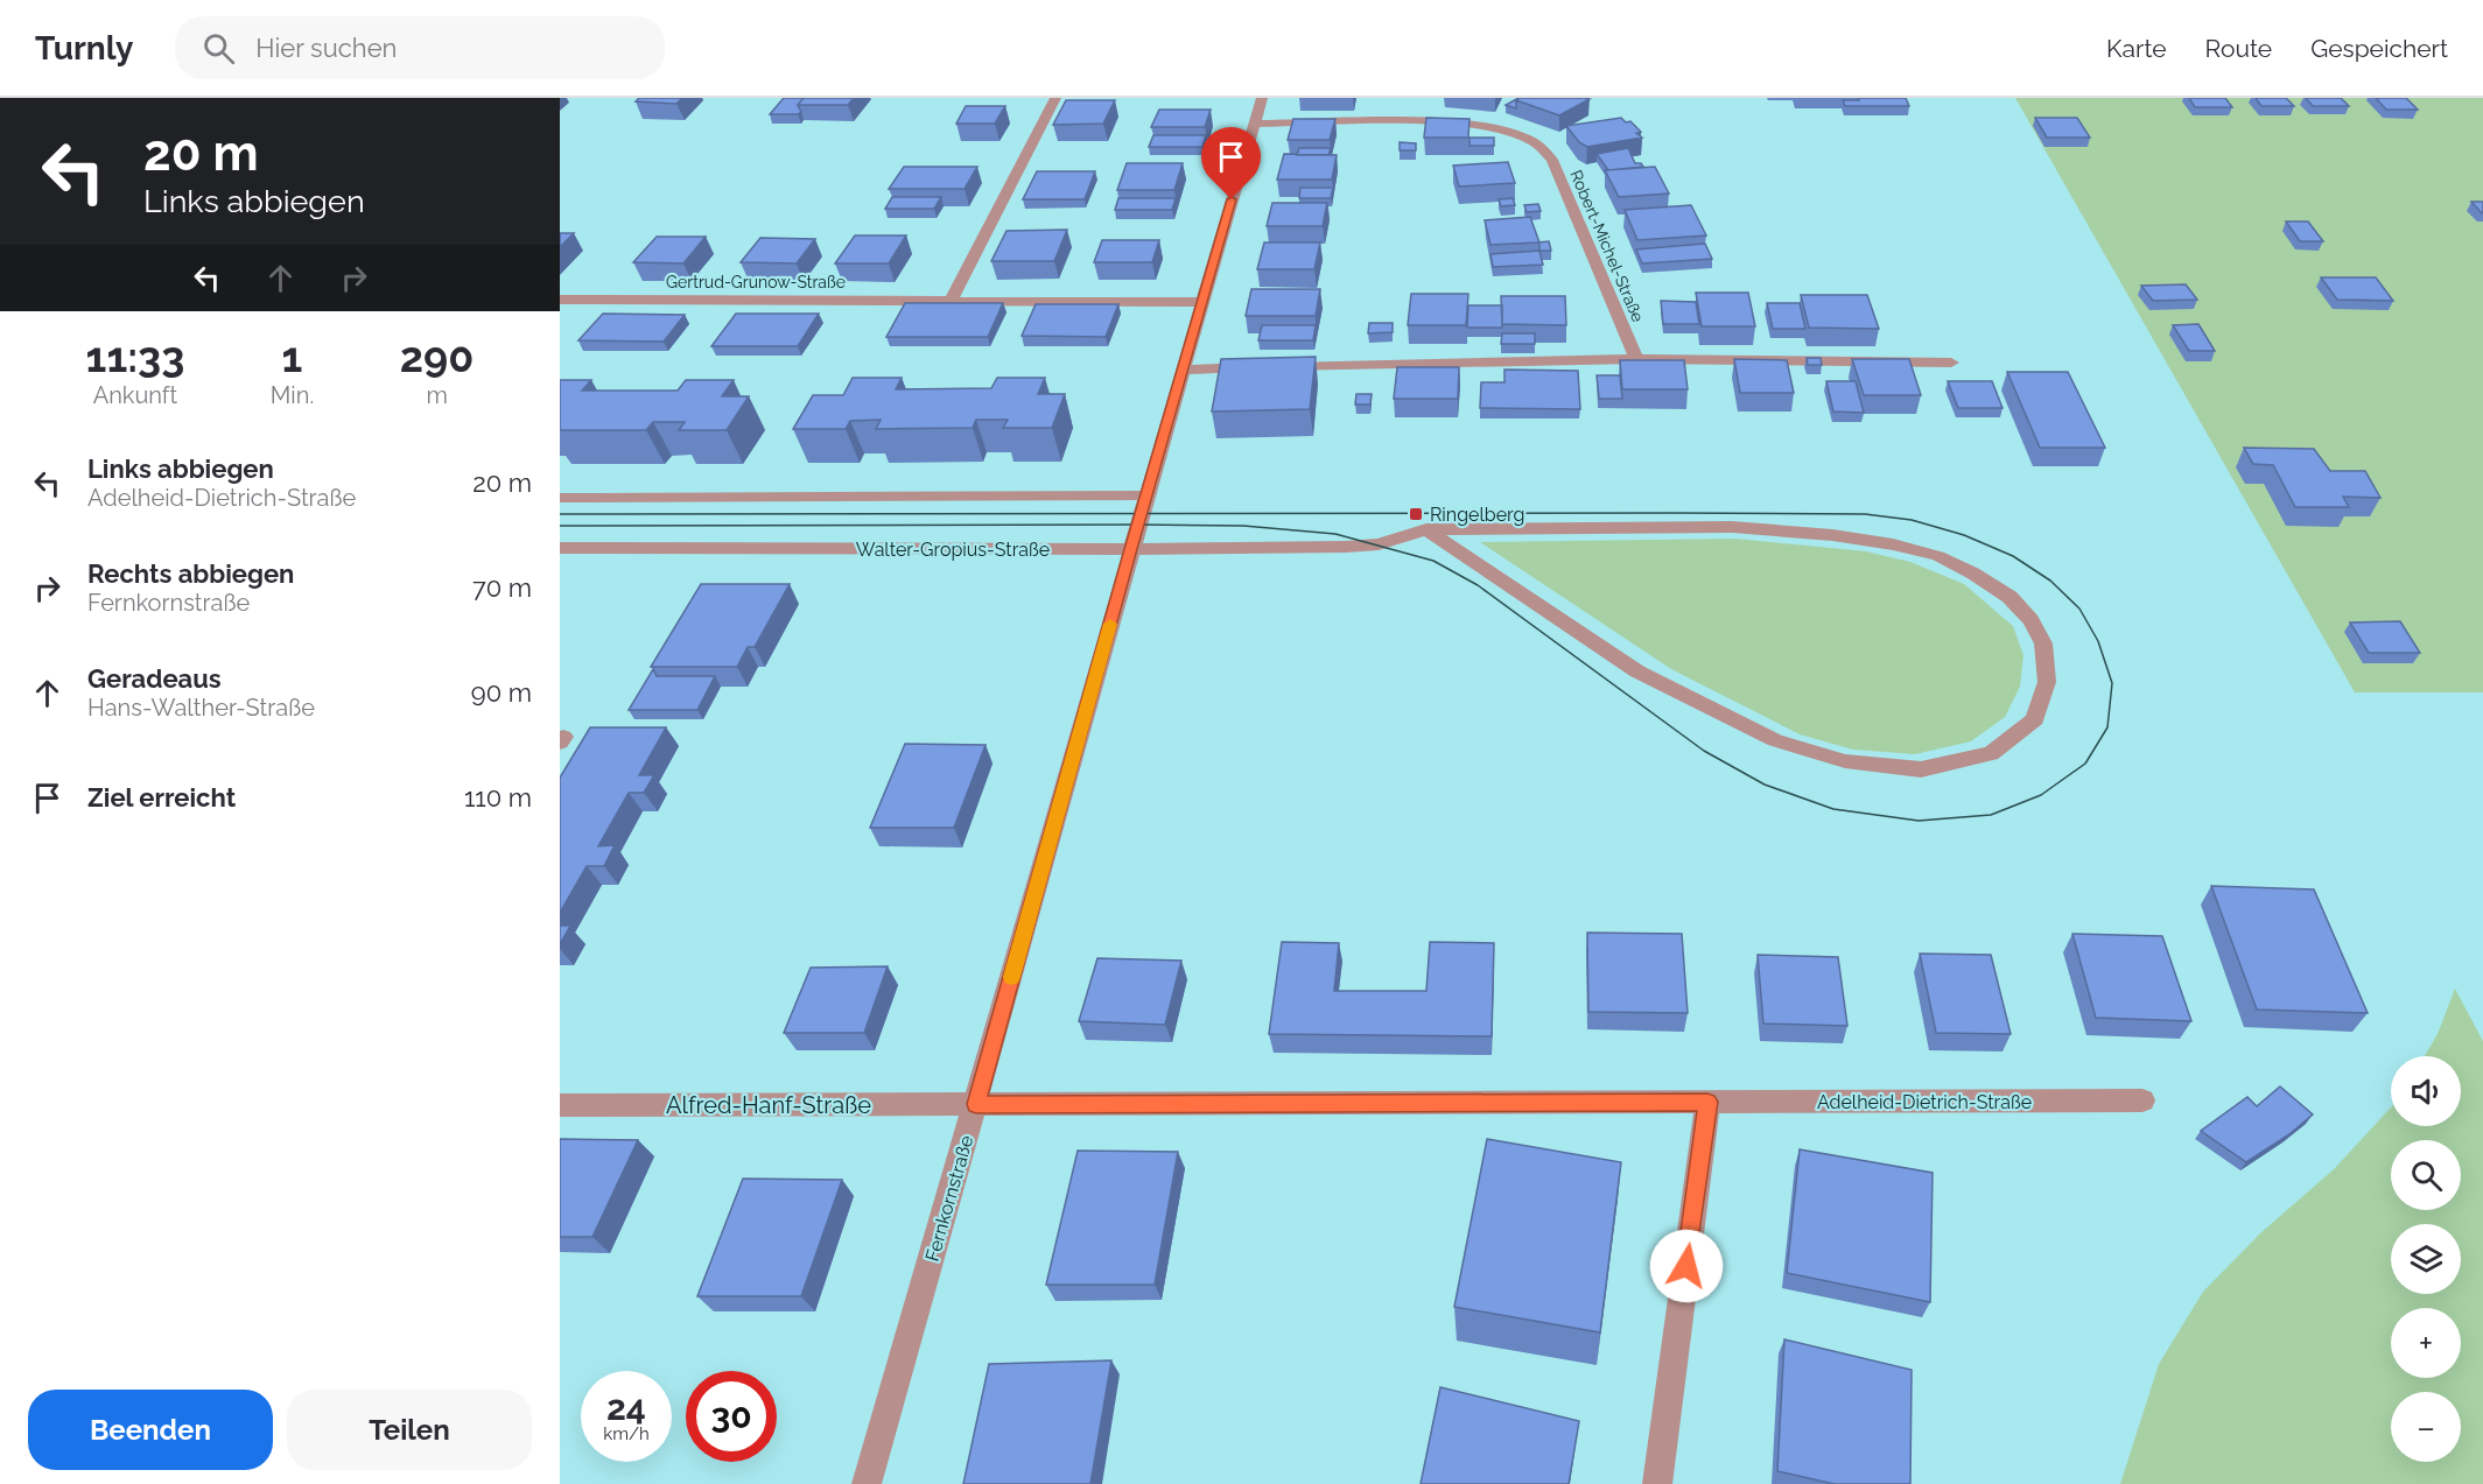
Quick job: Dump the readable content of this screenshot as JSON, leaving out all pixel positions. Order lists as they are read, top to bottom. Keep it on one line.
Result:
{"streets":{"street":["Robert-Michel-Straße","Gertrud-Grunow-Straße","Walter-Gropius-Straße","Adelheid-Dietrich-Straße","Alfred-Hanf-Straße","Fernkornstraße"]},"crossings":[["Robert-Michel-Straße","Fernkornstraße"],["Gertrud-Grunow-Straße","Fernkornstraße"],["Walter-Gropius-Straße","Fernkornstraße"],["Adelheid-Dietrich-Straße","Alfred-Hanf-Straße"],["Adelheid-Dietrich-Straße","Fernkornstraße"],["Alfred-Hanf-Straße","Fernkornstraße"]],"places":{"transit":["Ringelberg"]},"page":{"header":"Turnly","search":"Hier suchen","nav":["Karte","Route","Gespeichert"],"turn":["20 m","Links abbiegen"],"eta":["11:33","Ankunft","1","Min.","290","m"],"list":[{"name":"Links abbiegen","note":"Adelheid-Dietrich-Straße","value":"20 m"},{"name":"Rechts abbiegen","note":"Fernkornstraße","value":"70 m"},{"name":"Geradeaus","note":"Hans-Walther-Straße","value":"90 m"},{"name":"Ziel erreicht","value":"110 m"}],"map_buttons":["+","−"],"speed":"24 km/h","limit":"30","buttons":["Beenden","Teilen"]}}
